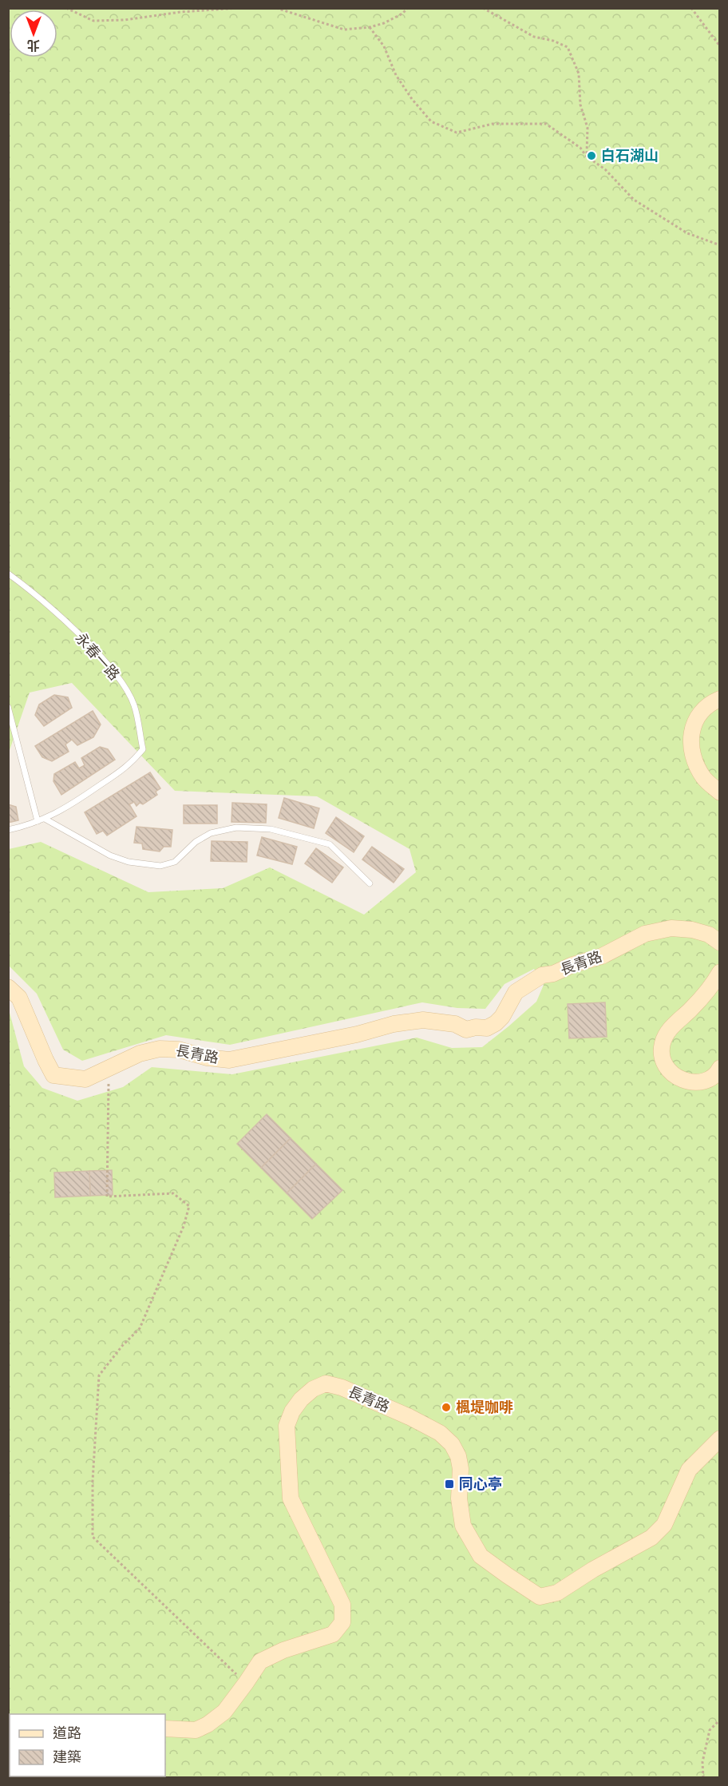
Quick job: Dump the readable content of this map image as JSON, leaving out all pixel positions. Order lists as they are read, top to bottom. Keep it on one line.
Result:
{"streets":{"street":["長青路"],"lane":["永春一路"]},"places":{"other":["白石湖山","楓堤咖啡"],"transit":["同心亭"]},"legend":["道路","建築"],"north":"bottom"}
